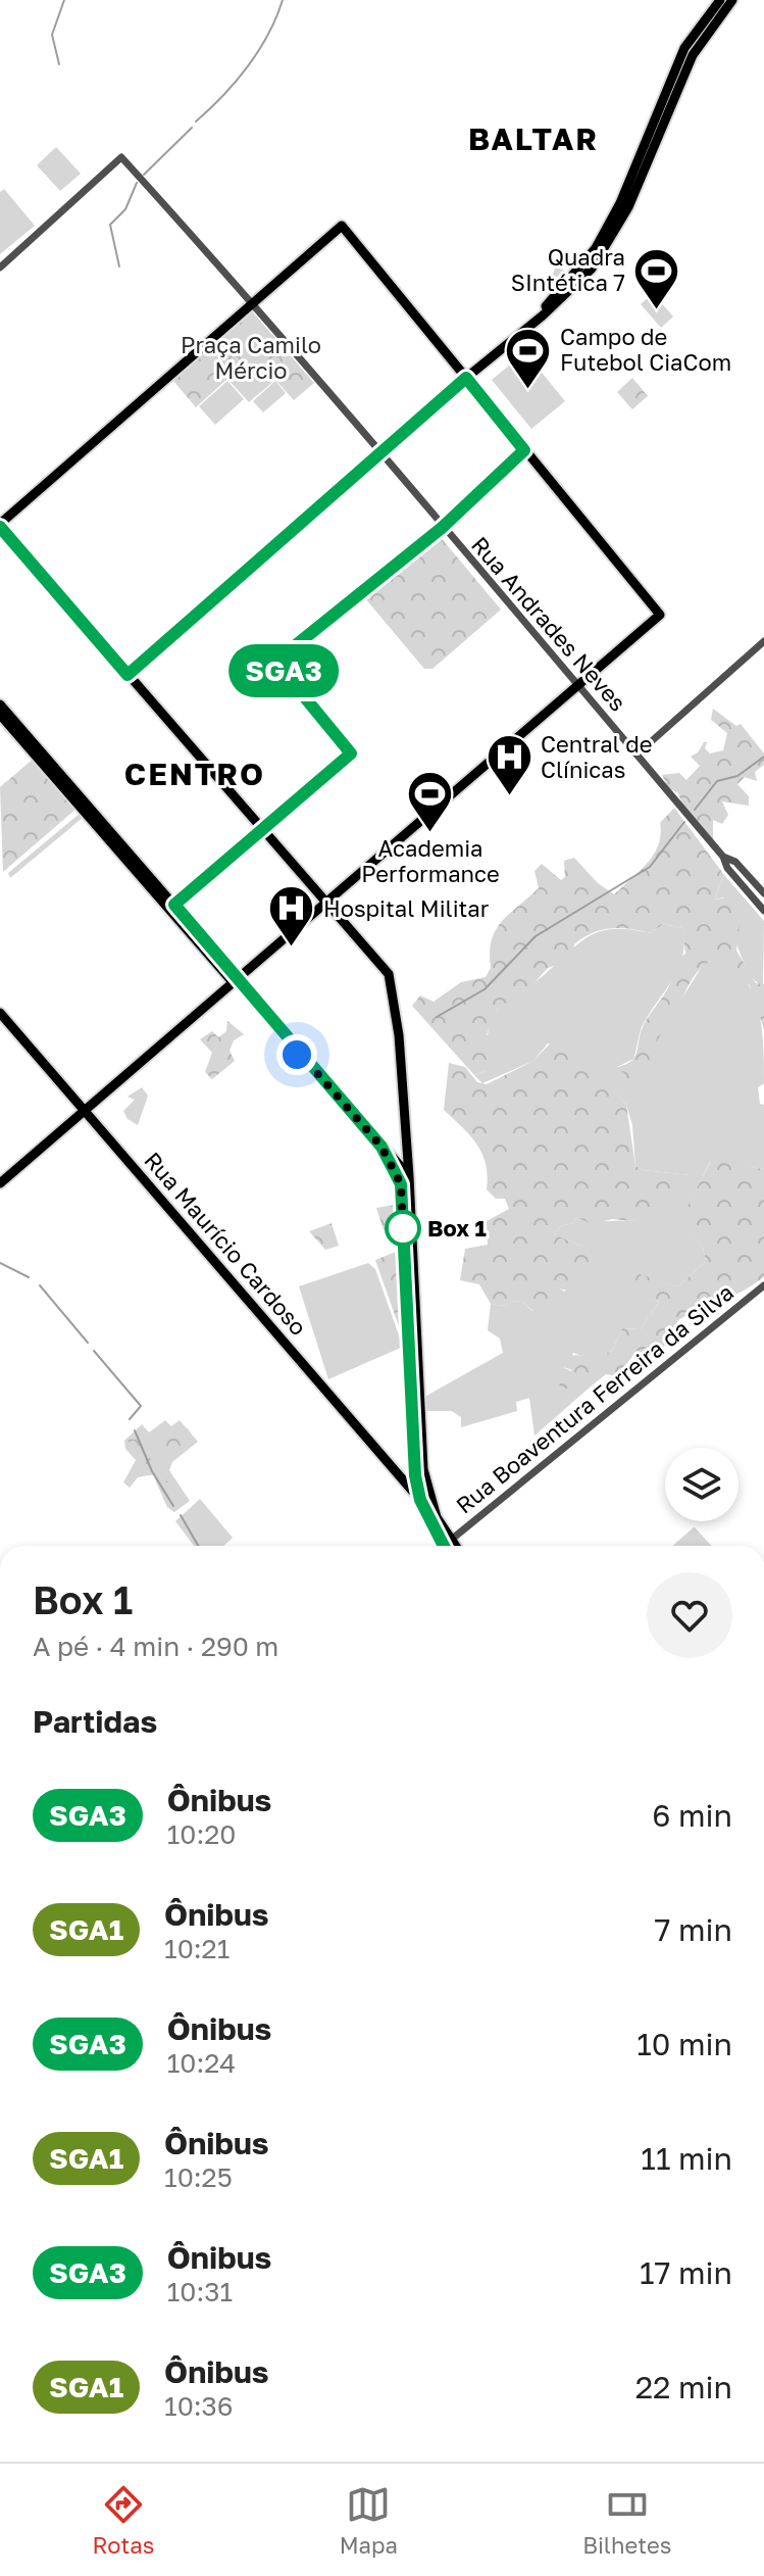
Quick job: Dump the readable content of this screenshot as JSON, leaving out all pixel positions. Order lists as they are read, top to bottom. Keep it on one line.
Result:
{"streets":{"main road":["Rua Maurício Cardoso"],"street":["Rua Andrades Neves","Rua Boaventura Ferreira da Silva"]},"districts":["BALTAR","CENTRO"],"parks":["Praça Camilo Mércio"],"places":{"sports":["Quadra SIntética 7","Campo de Futebol CiaCom","Academia Performance"],"hospital":["Central de Clínicas","Hospital Militar"],"other":["Box 1"]},"lines":["bus line SGA3"],"page":{"on_map":"SGA3","heading":[["Box 1","A pé · 4 min · 290 m"],"Partidas"],"list":[{"mark":"SGA3","name":"Ônibus","note":"10:20","value":"6 min"},{"mark":"SGA1","name":"Ônibus","note":"10:21","value":"7 min"},{"mark":"SGA3","name":"Ônibus","note":"10:24","value":"10 min"},{"mark":"SGA1","name":"Ônibus","note":"10:25","value":"11 min"},{"mark":"SGA3","name":"Ônibus","note":"10:31","value":"17 min"},{"mark":"SGA1","name":"Ônibus","note":"10:36","value":"22 min"}],"tabs":["Rotas","Mapa","Bilhetes"]}}
